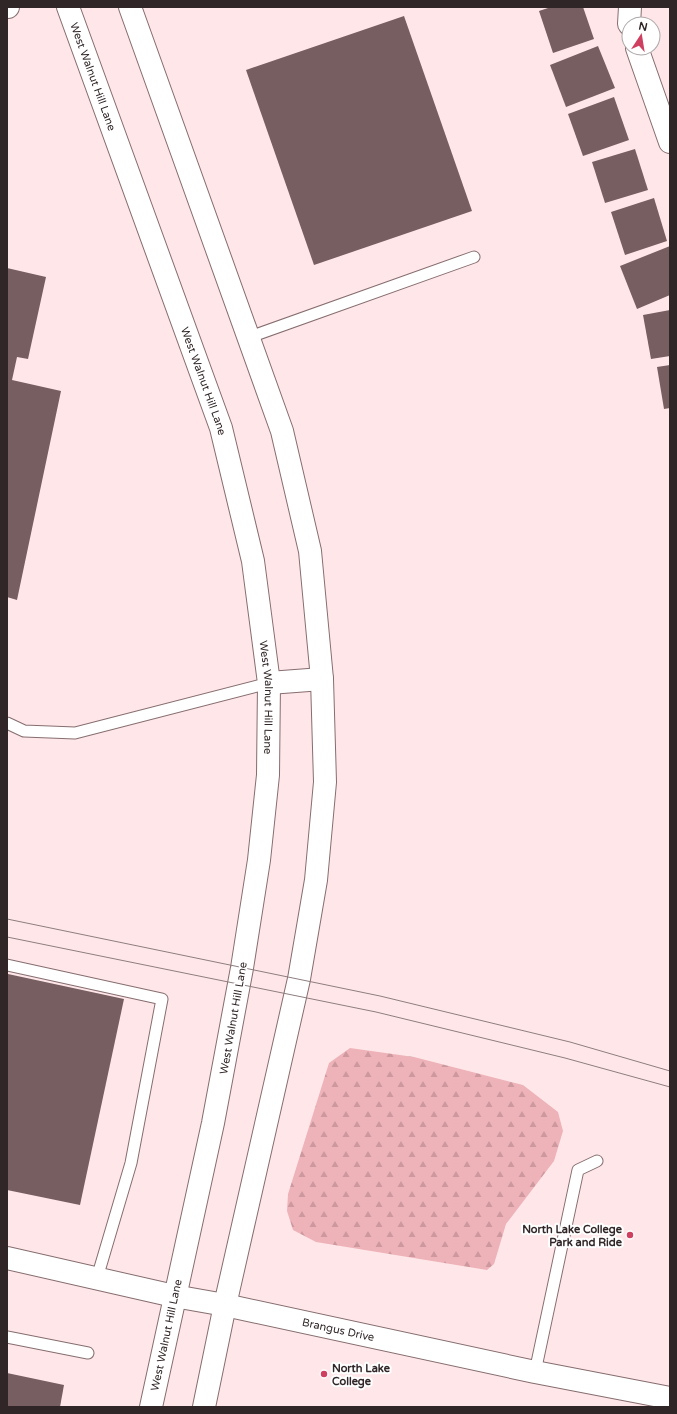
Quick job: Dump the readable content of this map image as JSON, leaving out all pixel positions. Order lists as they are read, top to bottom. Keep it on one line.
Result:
{"streets":{"main road":["West Walnut Hill Lane","Brangus Drive"]},"crossings":[["West Walnut Hill Lane","Brangus Drive"]],"places":["North Lake College Park and Ride","North Lake College"],"north":"top"}
